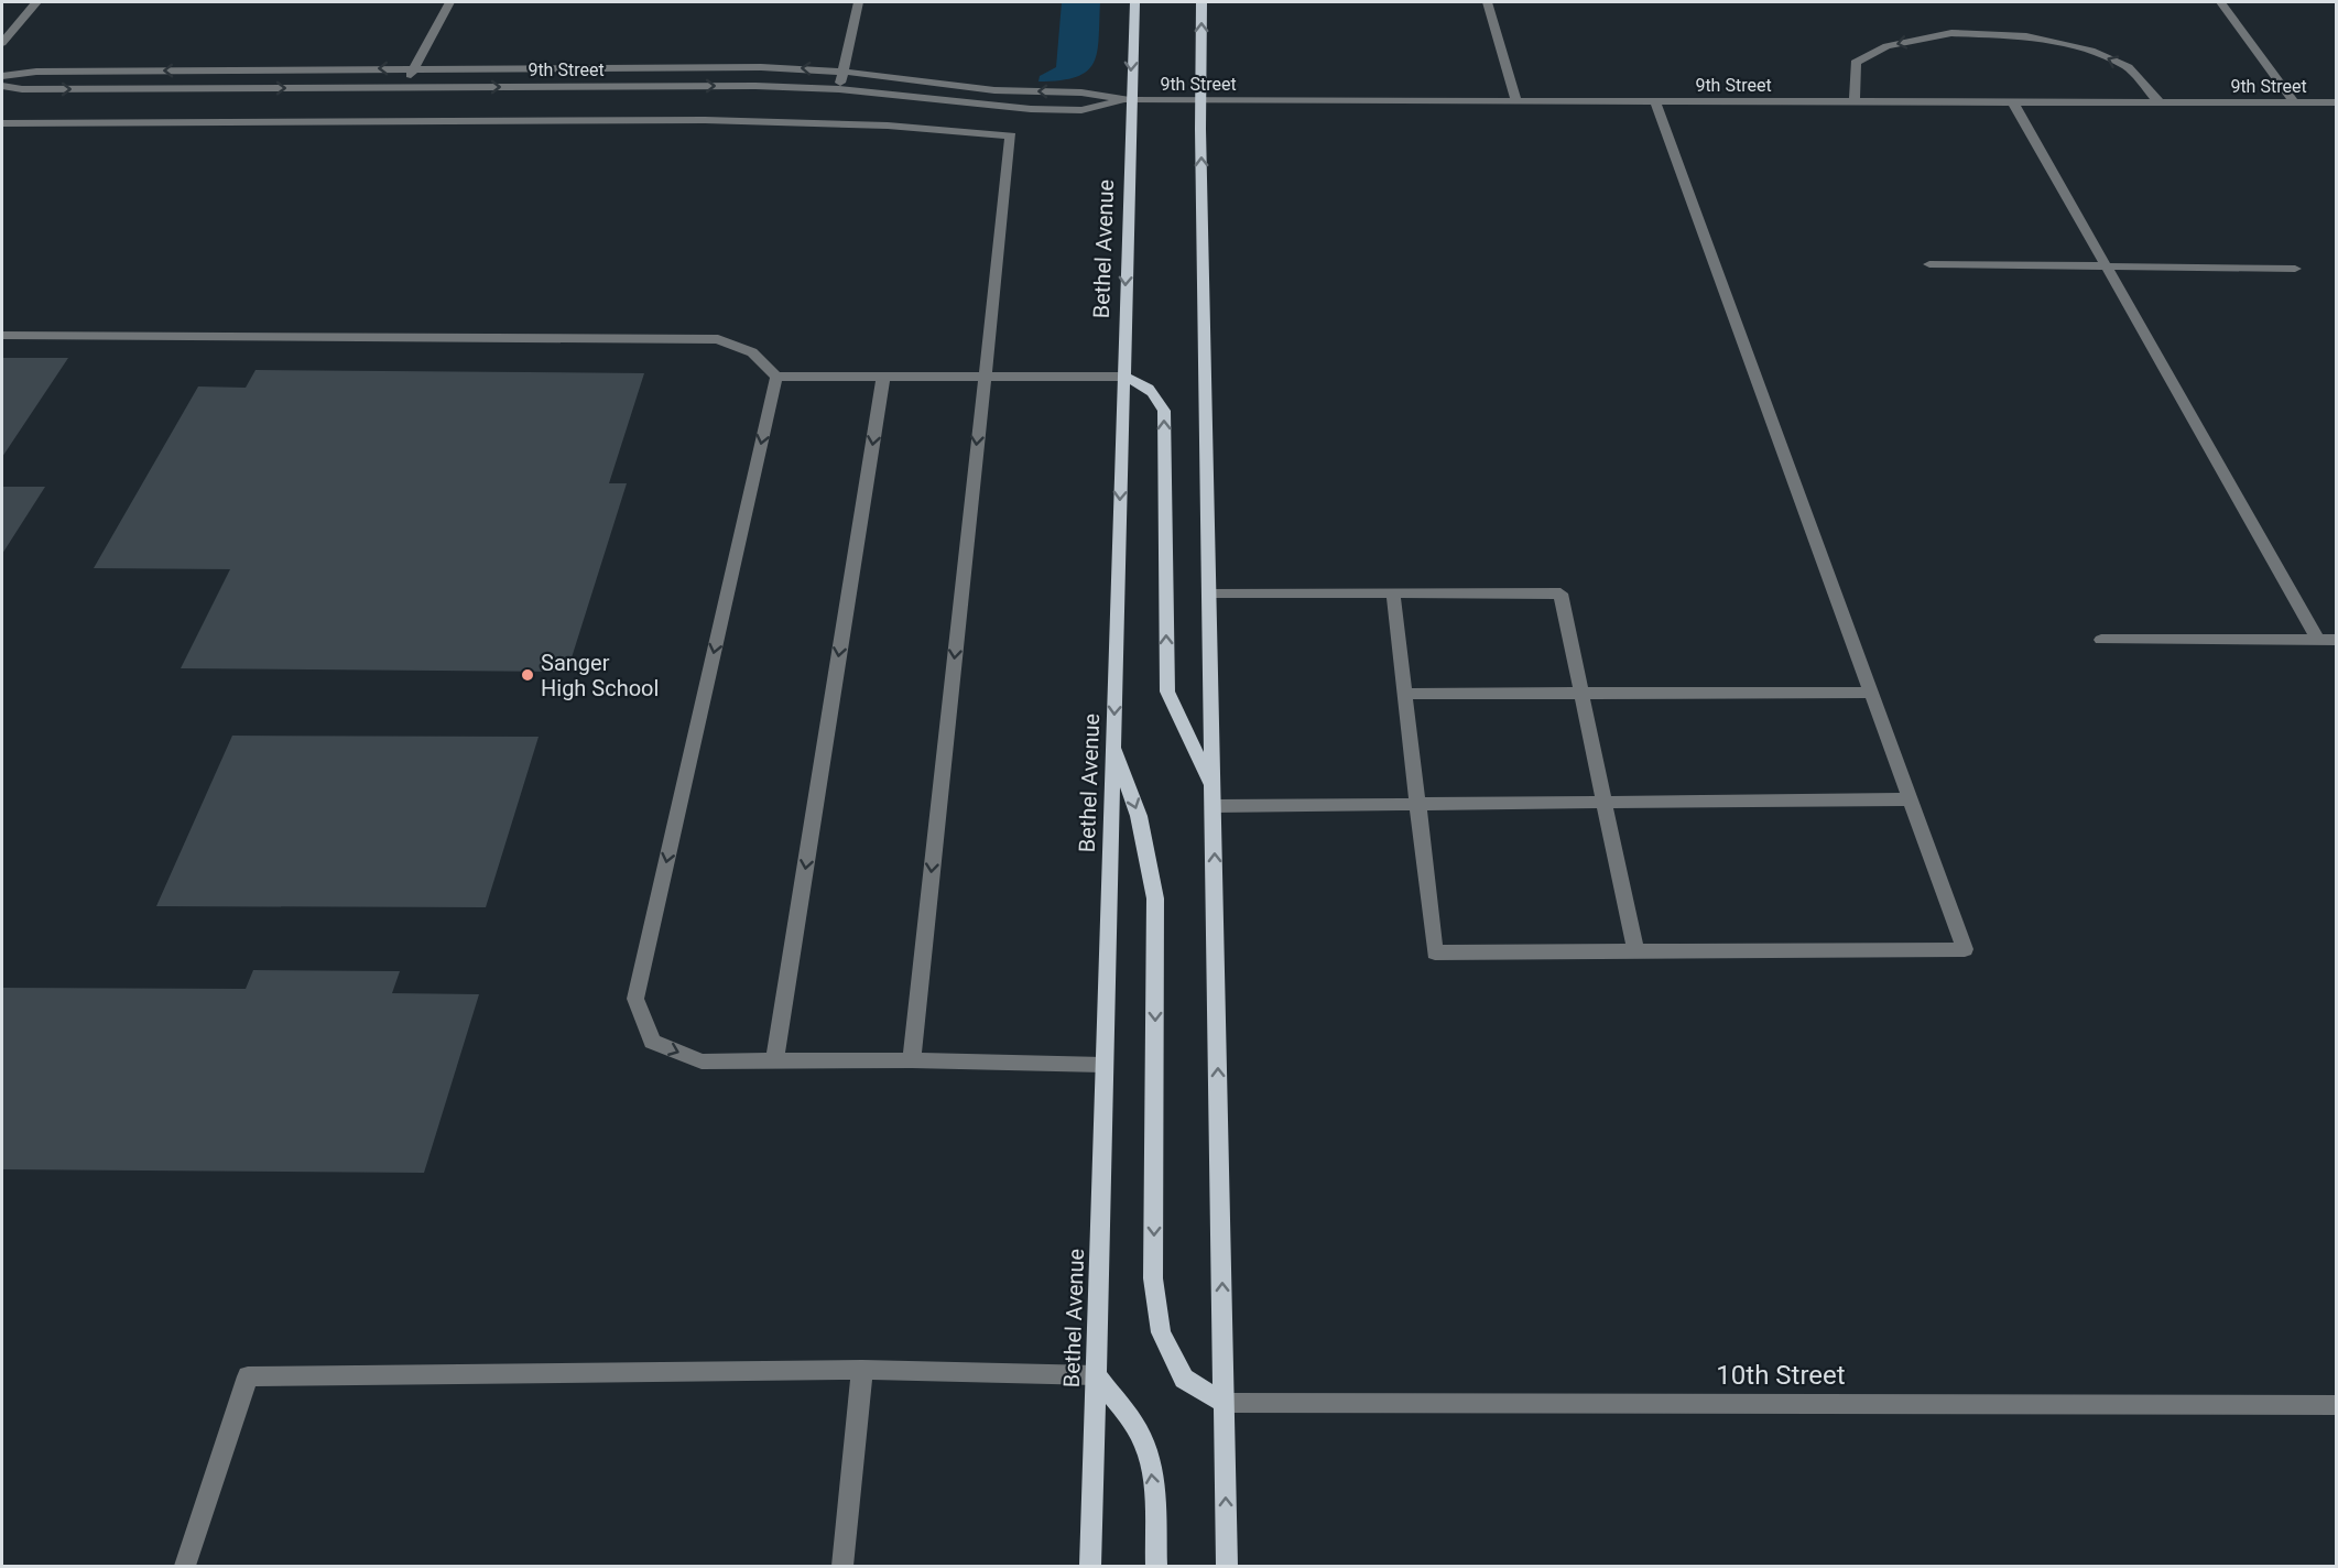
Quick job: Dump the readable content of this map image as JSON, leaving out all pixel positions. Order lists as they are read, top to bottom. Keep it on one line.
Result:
{"streets":{"main road":["Bethel Avenue"],"street":["9th Street","10th Street"]},"crossings":[["9th Street","Bethel Avenue"]],"places":["Sanger High School"]}
